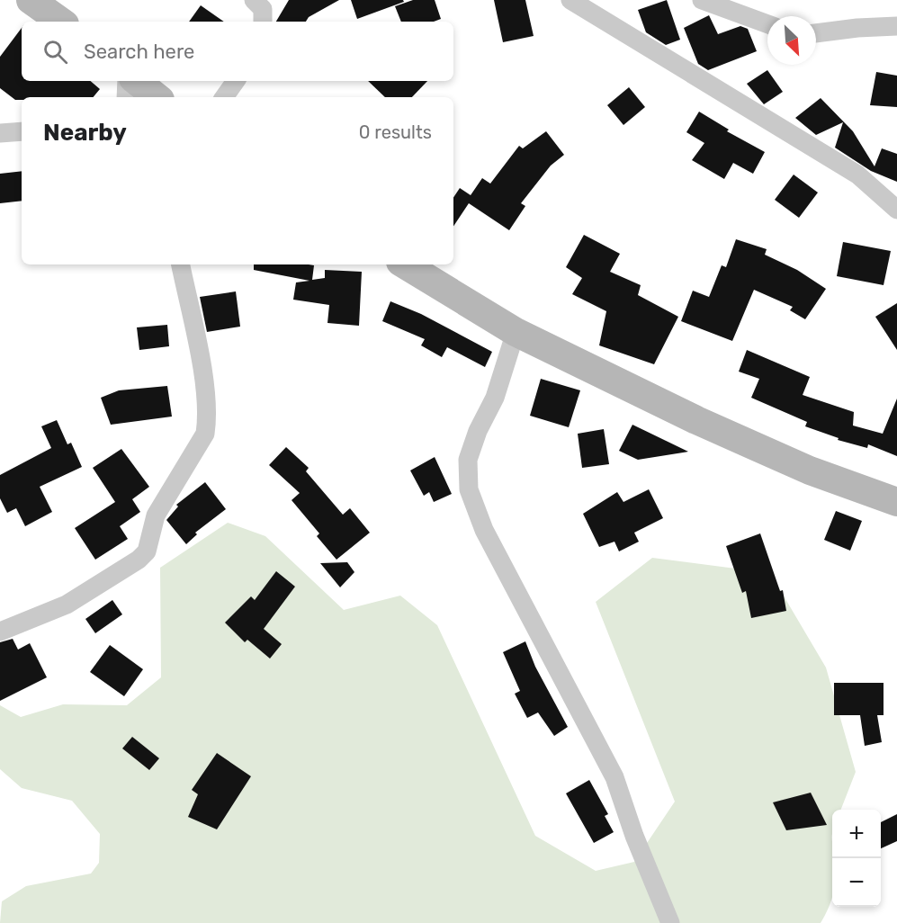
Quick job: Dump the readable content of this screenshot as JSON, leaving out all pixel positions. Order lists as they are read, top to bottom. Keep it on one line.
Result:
{"north":"bottom right","page":{"search":"Search here","heading":["Nearby","0 results"],"map_buttons":["+","−"]}}
